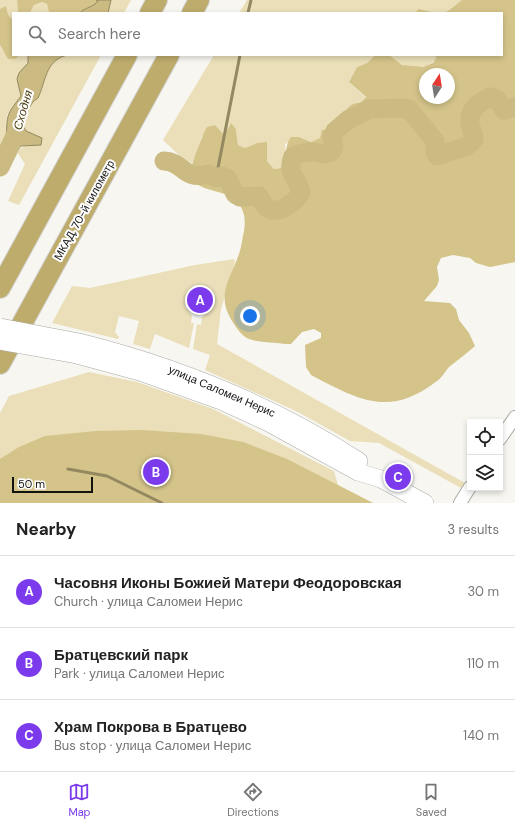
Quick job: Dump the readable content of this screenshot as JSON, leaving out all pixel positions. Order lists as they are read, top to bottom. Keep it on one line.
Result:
{"streets":{"highway":["МКАД, 70-й километр"],"main road":["улица Саломеи Нерис"]},"water":["Сходня"],"scale_bar":"50 m","north":"top","page":{"search":"Search here","pins":["A","B","C"],"scale":"50 m","heading":["Nearby","3 results"],"list":[{"mark":"A","name":"Часовня Иконы Божией Матери Феодоровская","note":"Church · улица Саломеи Нерис","value":"30 m"},{"mark":"B","name":"Братцевский парк","note":"Park · улица Саломеи Нерис","value":"110 m"},{"mark":"C","name":"Храм Покрова в Братцево","note":"Bus stop · улица Саломеи Нерис","value":"140 m"}],"nav":["Map","Directions","Saved"]}}
